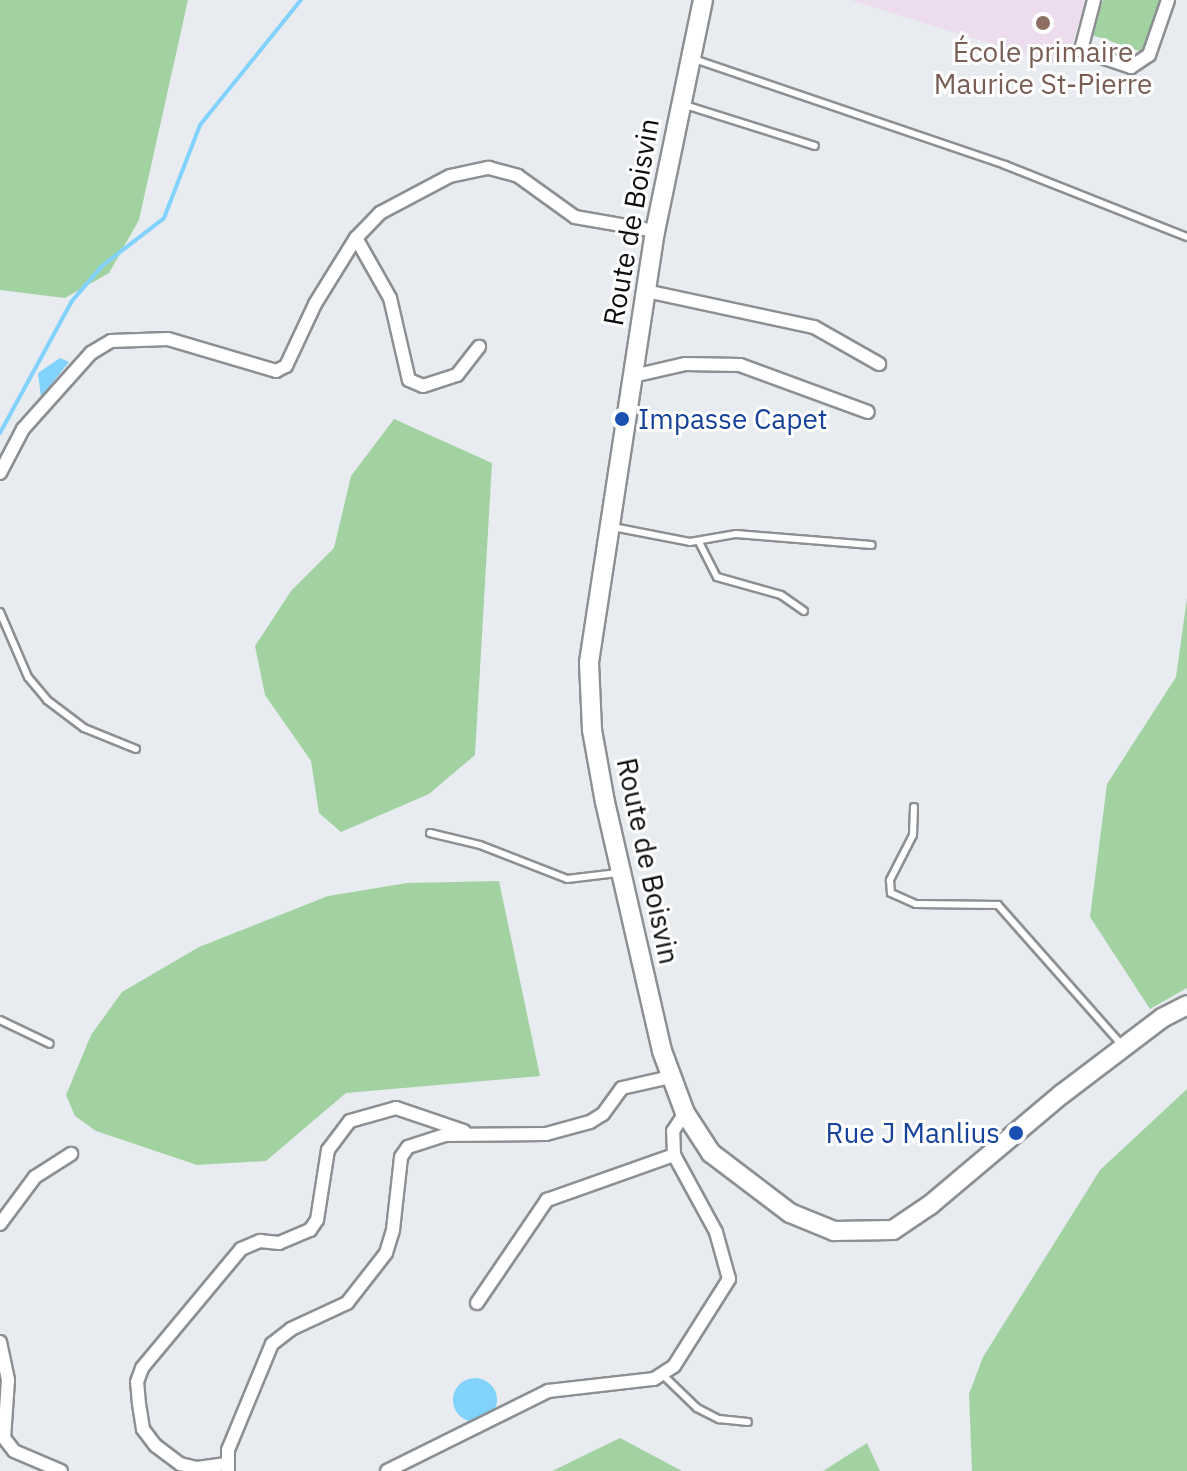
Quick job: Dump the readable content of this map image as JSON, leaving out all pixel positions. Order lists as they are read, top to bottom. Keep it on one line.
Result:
{"streets":{"main road":["Route de Boisvin"]},"places":["École primaire Maurice St-Pierre","Impasse Capet","Rue J Manlius"]}
